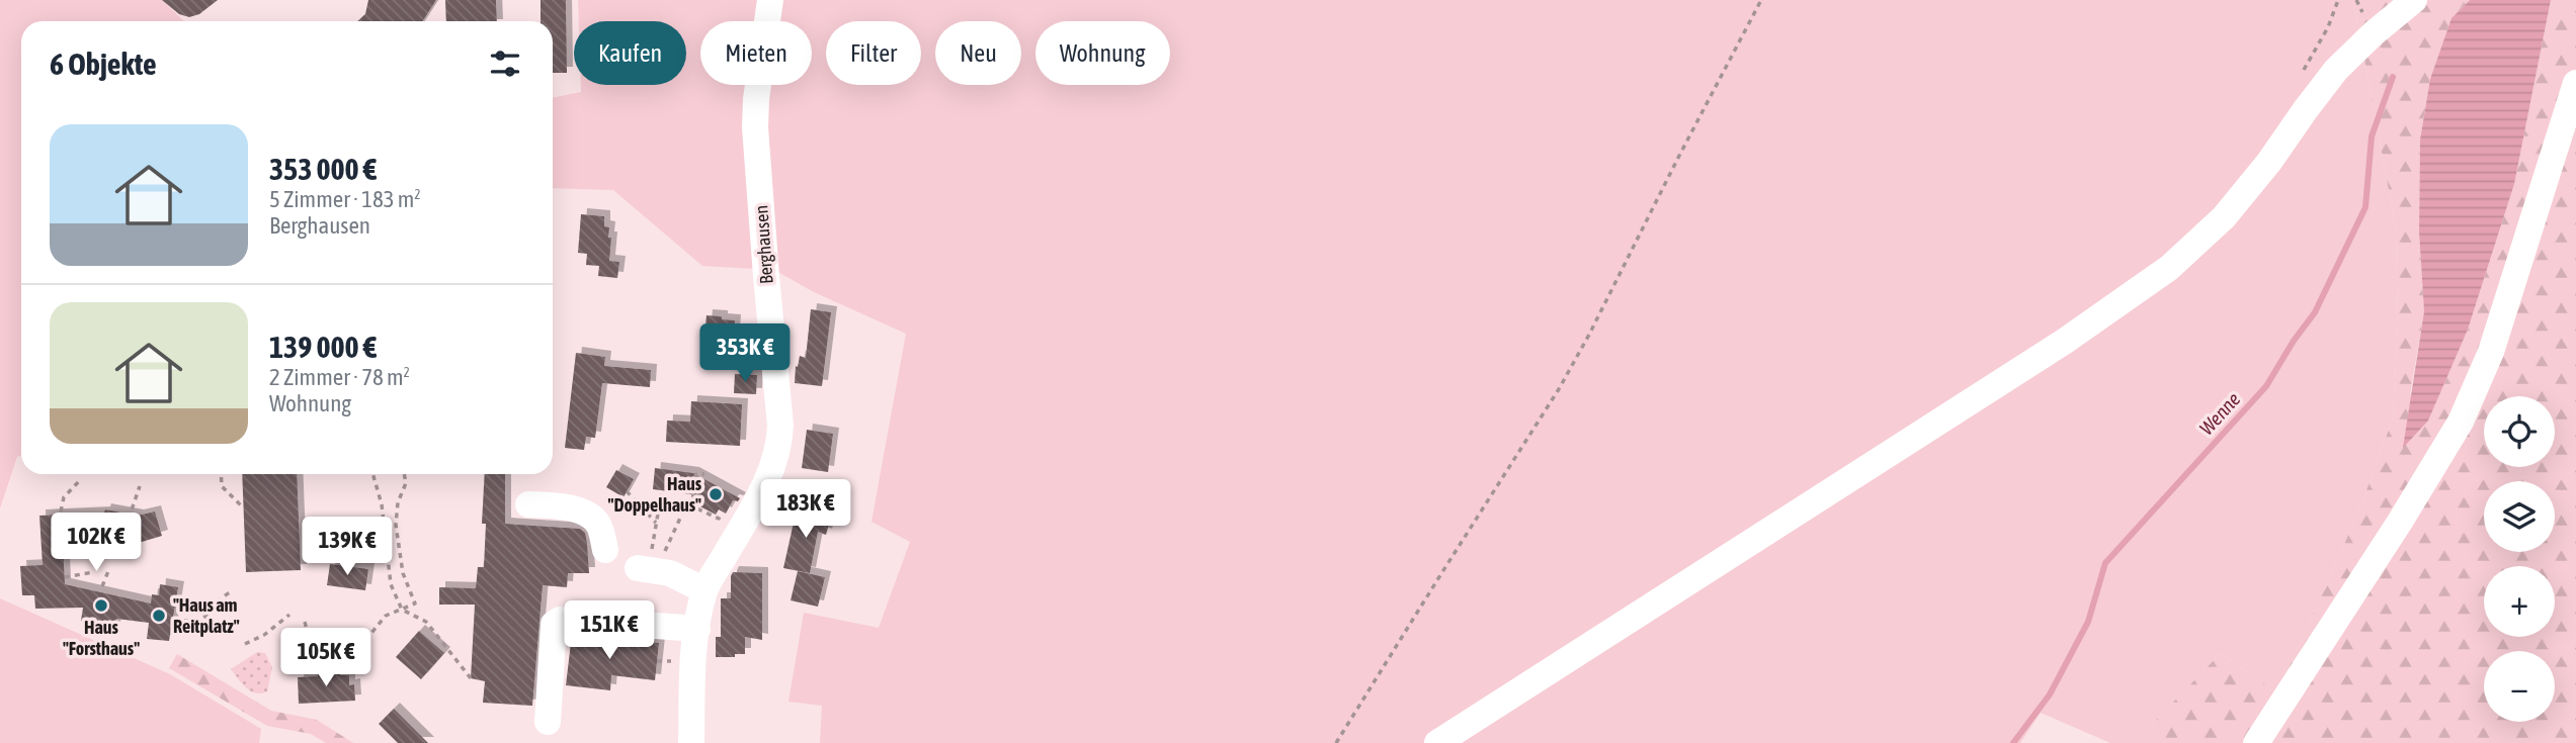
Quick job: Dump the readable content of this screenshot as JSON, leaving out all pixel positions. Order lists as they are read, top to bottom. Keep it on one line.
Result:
{"streets":{"street":["Berghausen"]},"water":["Wenne"],"places":["Haus \"Doppelhaus\"","Haus \"Forsthaus\"","\"Haus am Reitplatz\""],"page":{"chip":["Kaufen","Mieten","Filter","Neu","Wohnung"],"heading":"6 Objekte","list":[{"name":"353 000 €","note":"5 Zimmer · 183 m² · Berghausen"},{"name":"139 000 €","note":"2 Zimmer · 78 m² · Wohnung"}],"price":["353K €","183K €","102K €","139K €","151K €","105K €"],"map_buttons":["+","−"]}}
